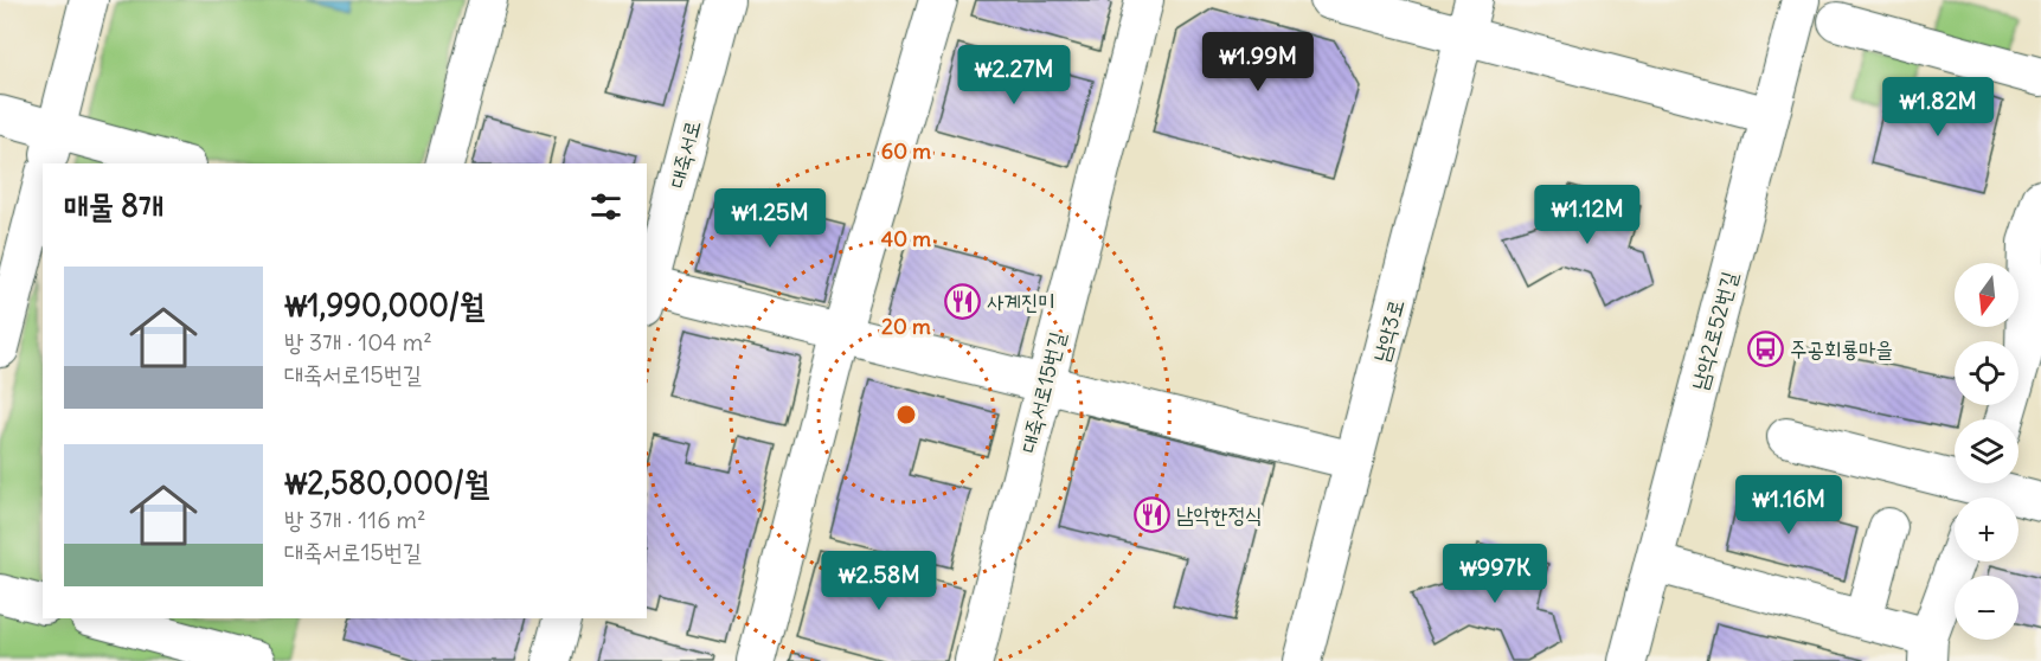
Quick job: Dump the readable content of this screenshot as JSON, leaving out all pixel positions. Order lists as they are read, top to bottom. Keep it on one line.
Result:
{"streets":{"street":["대죽서로","남악3로","남악2로52번길","대죽서로15번길"]},"places":{"restaurant":["사계진미","남악한정식"],"bus stop":["주공회룡마을"]},"north":"bottom","page":{"price":["₩1.99M","₩2.27M","₩1.82M","₩1.12M","₩1.25M","₩1.16M","₩997K","₩2.58M"],"heading":"매물 8개","list":[{"name":"₩1,990,000/월","note":"방 3개 · 104 m² · 대죽서로15번길"},{"name":"₩2,580,000/월","note":"방 3개 · 116 m² · 대죽서로15번길"}],"map_buttons":["+","−"]},"rings":["60 m","40 m","20 m"]}
